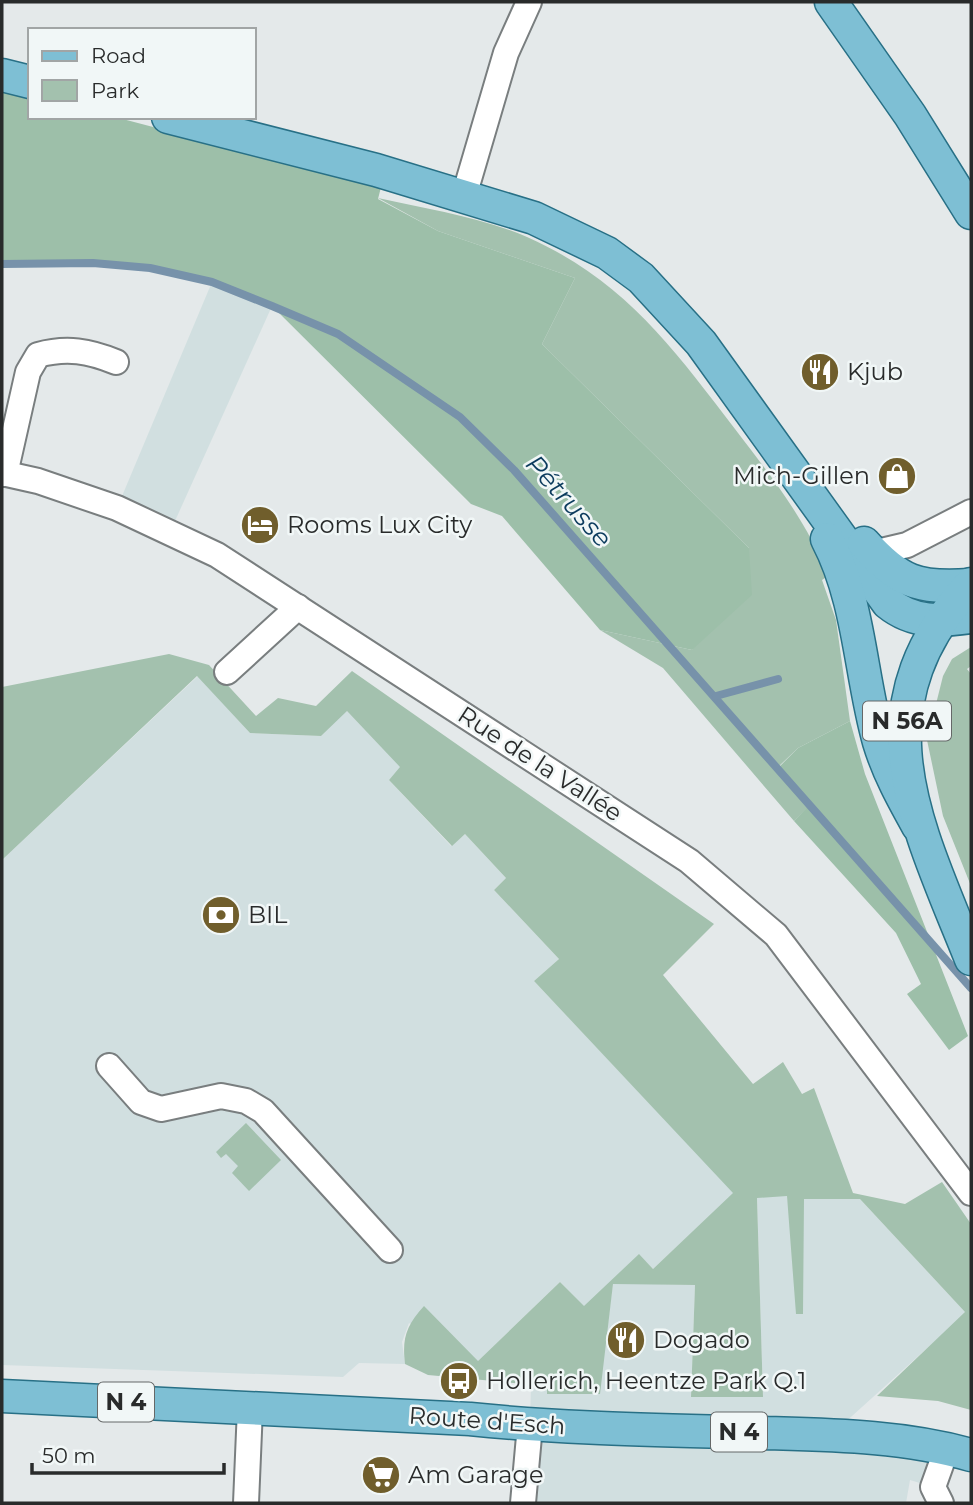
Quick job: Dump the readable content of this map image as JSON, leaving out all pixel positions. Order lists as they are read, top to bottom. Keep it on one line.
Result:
{"streets":{"main road":["N 56A","N 4","Route d'Esch"],"street":["Rue de la Vallée"]},"water":["Pétrusse"],"places":{"restaurant":["Kjub","Dogado"],"shop":["Mich-Gillen"],"hotel":["Rooms Lux City"],"bank":["BIL"],"bus stop":["Hollerich, Heentze Park Q.1"],"supermarket":["Am Garage"]},"legend":["Road","Park"],"scale_bar":"50 m"}
